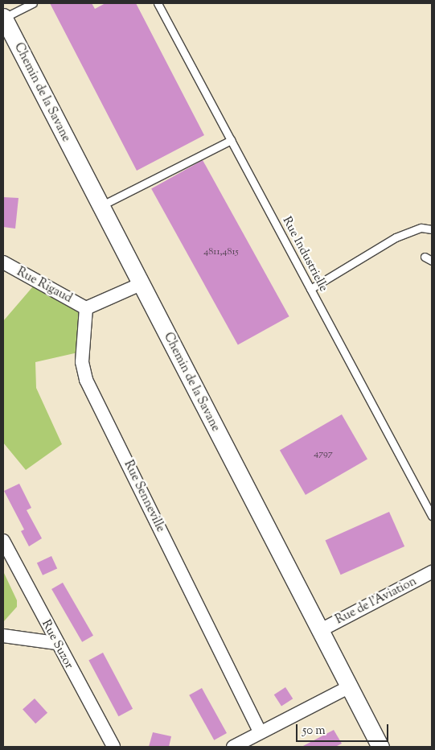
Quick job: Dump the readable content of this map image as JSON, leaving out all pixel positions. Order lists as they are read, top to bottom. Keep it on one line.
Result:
{"streets":{"street":["Chemin de la Savane","Rue Rigaud","Rue Senneville","Rue de l'Aviation","Rue Suzor"],"lane":["Rue Industrielle"]},"crossings":[["Chemin de la Savane","Rue de l'Aviation"],["Rue Rigaud","Rue Senneville"]],"house_numbers":["4811,4815","4797"],"scale_bar":"50 m"}
